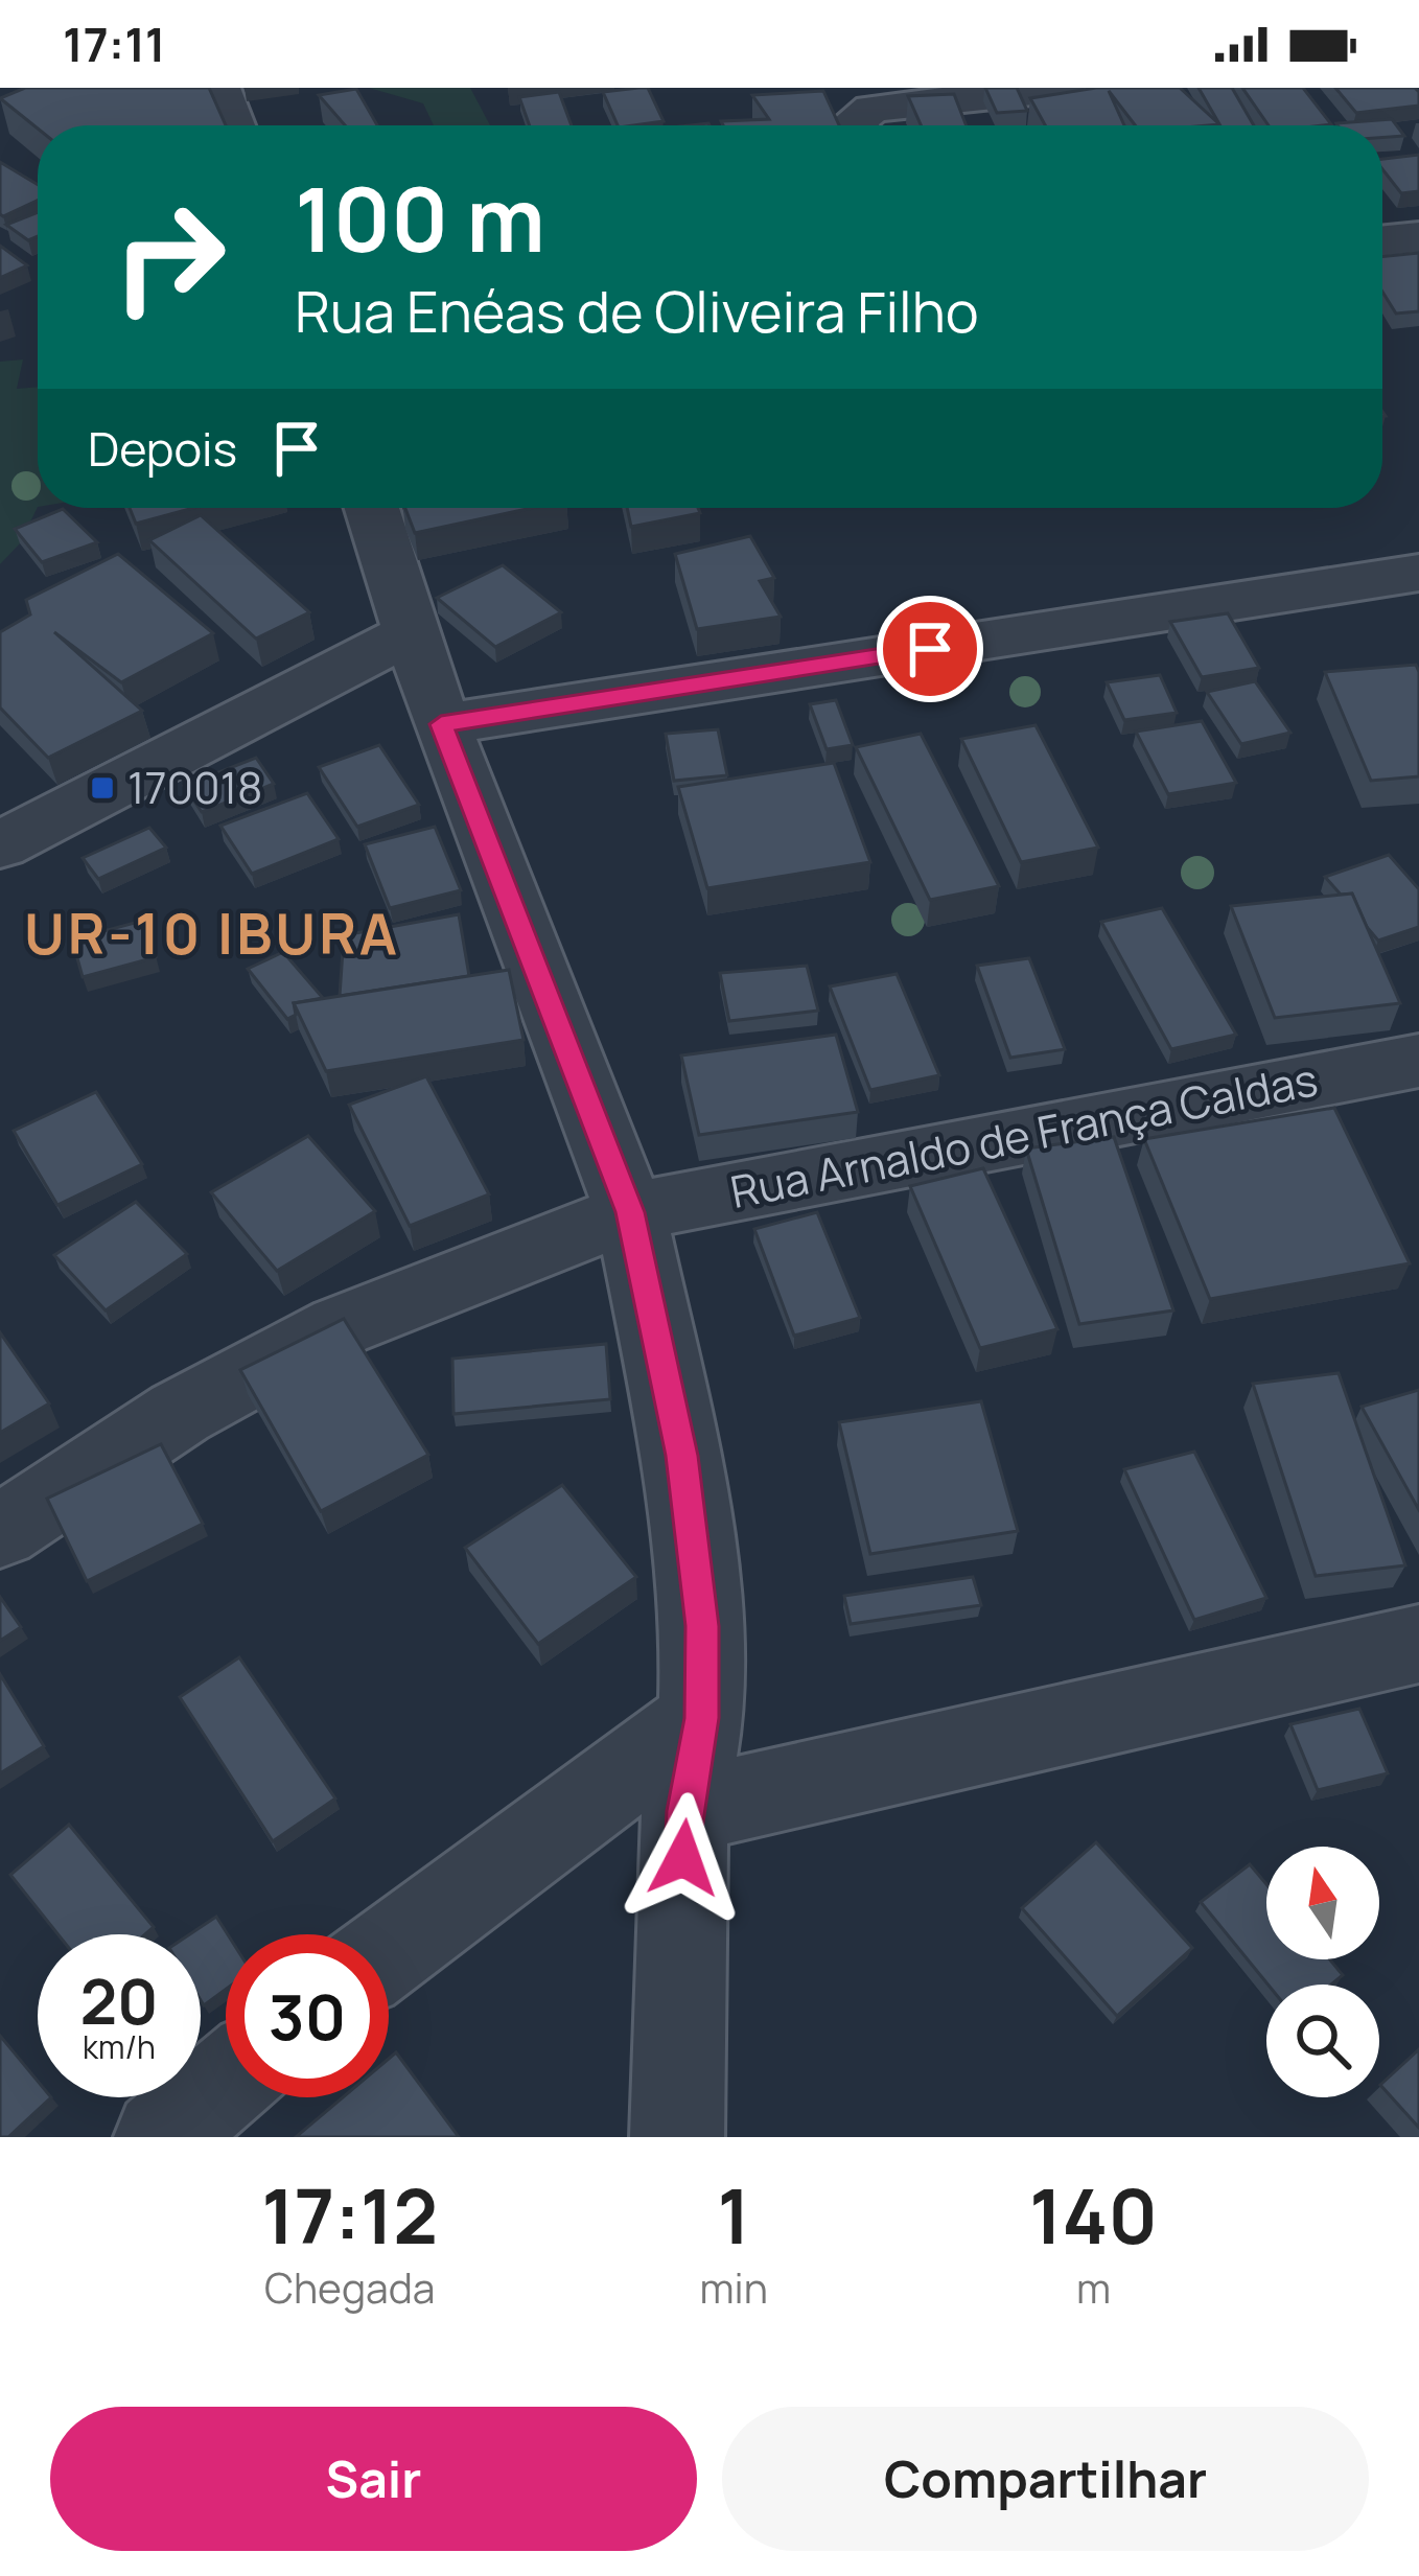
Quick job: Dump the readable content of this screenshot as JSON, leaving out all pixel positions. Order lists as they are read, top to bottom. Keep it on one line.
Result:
{"streets":{"street":["Rua Arnaldo de França Caldas"]},"districts":["UR-10 IBURA"],"places":{"transit":["170018"]},"north":"top","page":{"status":"17:11","turn":["100 m","Rua Enéas de Oliveira Filho"],"then":"Depois","speed":"20 km/h","limit":"30","eta":["17:12","Chegada","1","min","140","m"],"buttons":["Sair","Compartilhar"]}}
